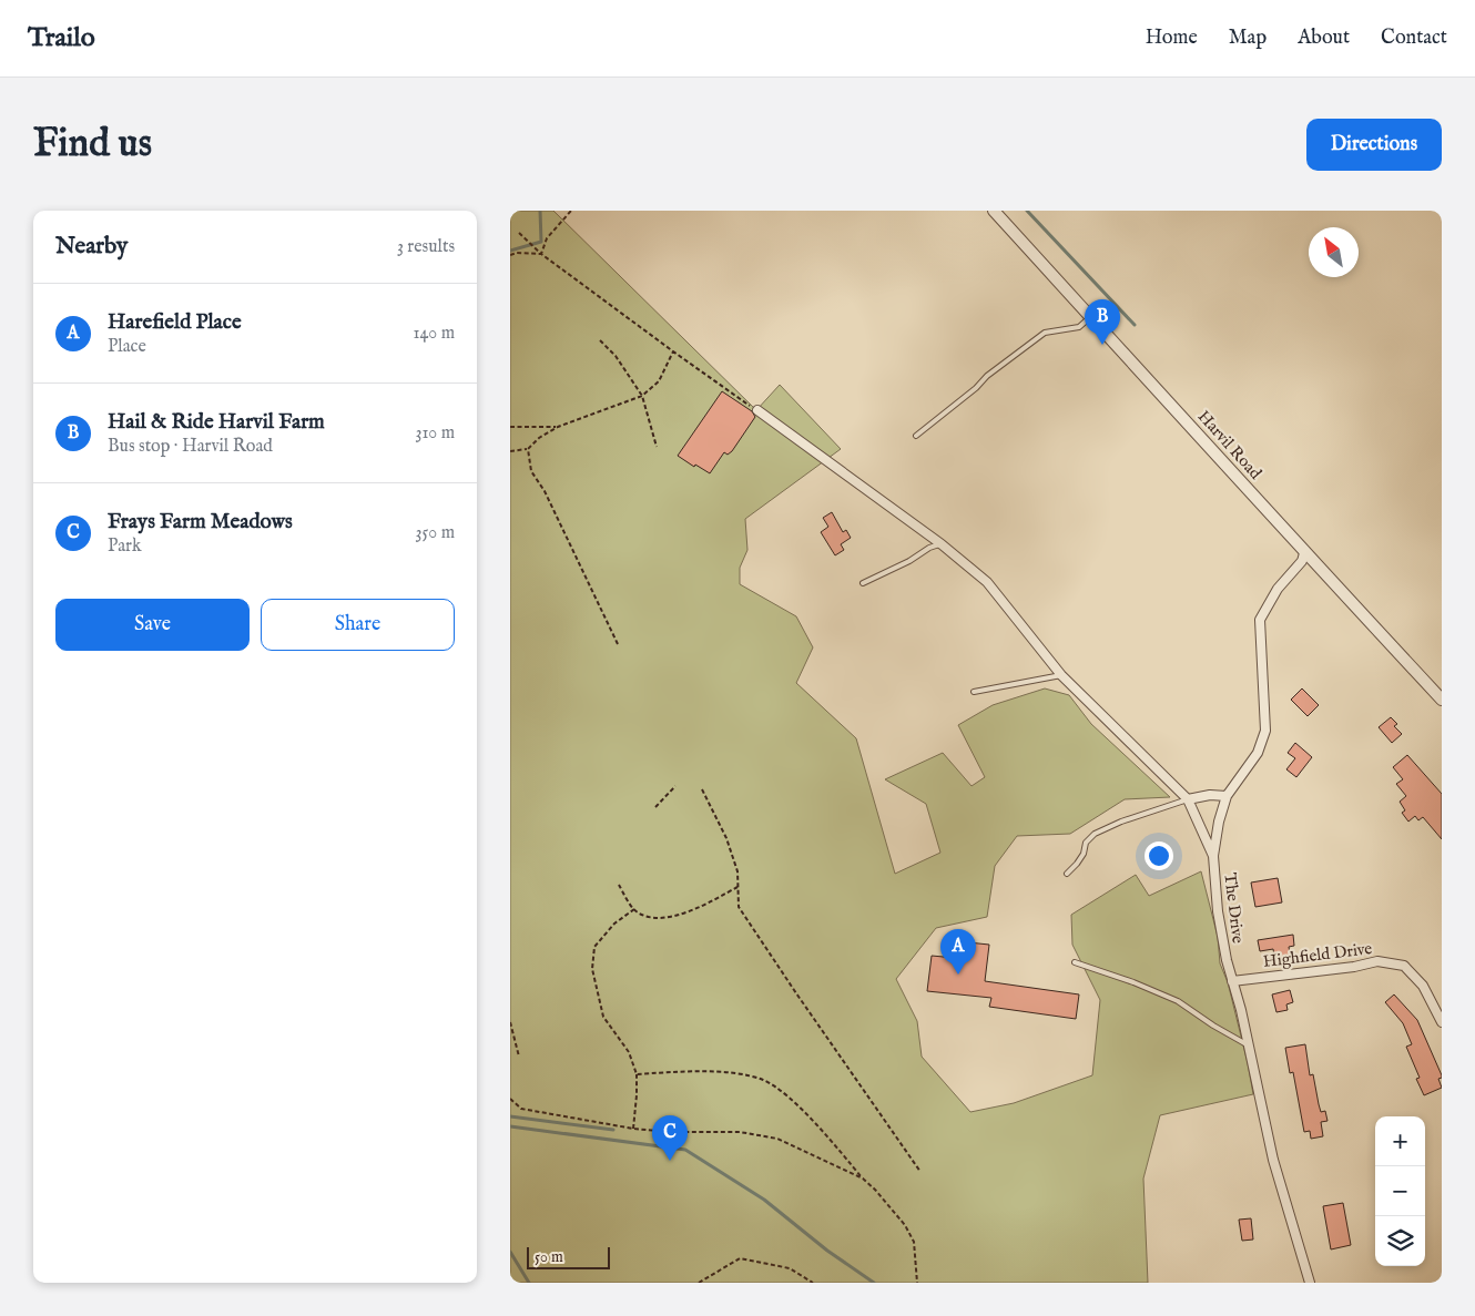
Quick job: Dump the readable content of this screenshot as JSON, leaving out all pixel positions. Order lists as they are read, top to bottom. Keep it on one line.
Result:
{"streets":{"street":["Harvil Road","The Drive","Highfield Drive"]},"crossings":[["Harvil Road","The Drive"],["The Drive","Highfield Drive"]],"scale_bar":"50 m","north":"top left","page":{"header":"Trailo","nav":["Home","Map","About","Contact"],"buttons":["Directions",["Save","Share"]],"title":"Find us","heading":["Nearby","3 results"],"list":[{"mark":"A","name":"Harefield Place","note":"Place","value":"140 m"},{"mark":"B","name":"Hail & Ride Harvil Farm","note":"Bus stop · Harvil Road","value":"310 m"},{"mark":"C","name":"Frays Farm Meadows","note":"Park","value":"350 m"}],"pins":["B","A","C"],"map_buttons":["+","−"],"scale":"50 m"}}
